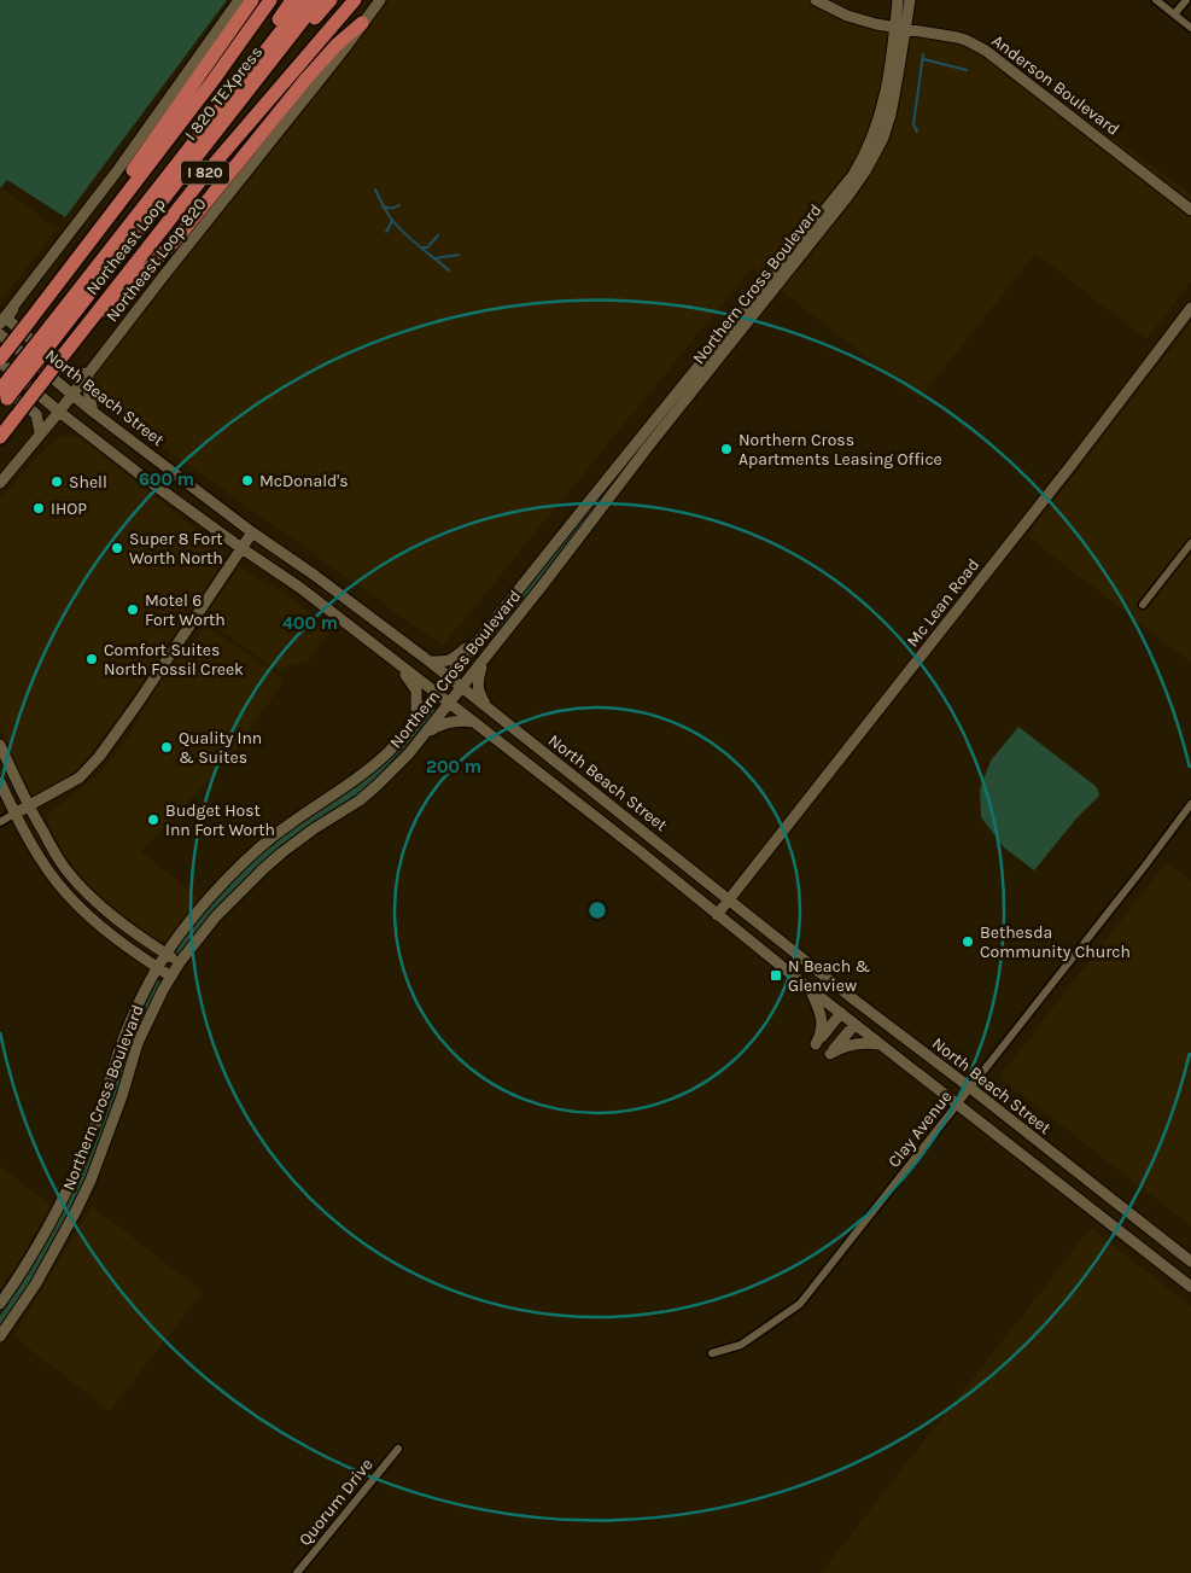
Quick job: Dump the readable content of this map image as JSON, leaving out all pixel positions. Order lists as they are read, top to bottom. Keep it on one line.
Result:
{"streets":{"highway":["I 820 TEXpress","I 820","Northeast Loop"],"main road":["Anderson Boulevard","Northeast Loop 820","Northern Cross Boulevard","North Beach Street","Mc Lean Road"],"street":["Clay Avenue","Quorum Drive"]},"crossings":[["Anderson Boulevard","Northern Cross Boulevard"],["Northeast Loop 820","North Beach Street"],["Northern Cross Boulevard","North Beach Street"],["North Beach Street","Mc Lean Road"],["North Beach Street","Clay Avenue"]],"places":{"other":["Northern Cross Apartments Leasing Office","McDonald's","Shell","IHOP","Super 8 Fort Worth North","Motel 6 Fort Worth","Comfort Suites North Fossil Creek","Quality Inn & Suites","Budget Host Inn Fort Worth","Bethesda Community Church"],"transit":["N Beach & Glenview"]},"rings":["600 m","400 m","200 m"]}
